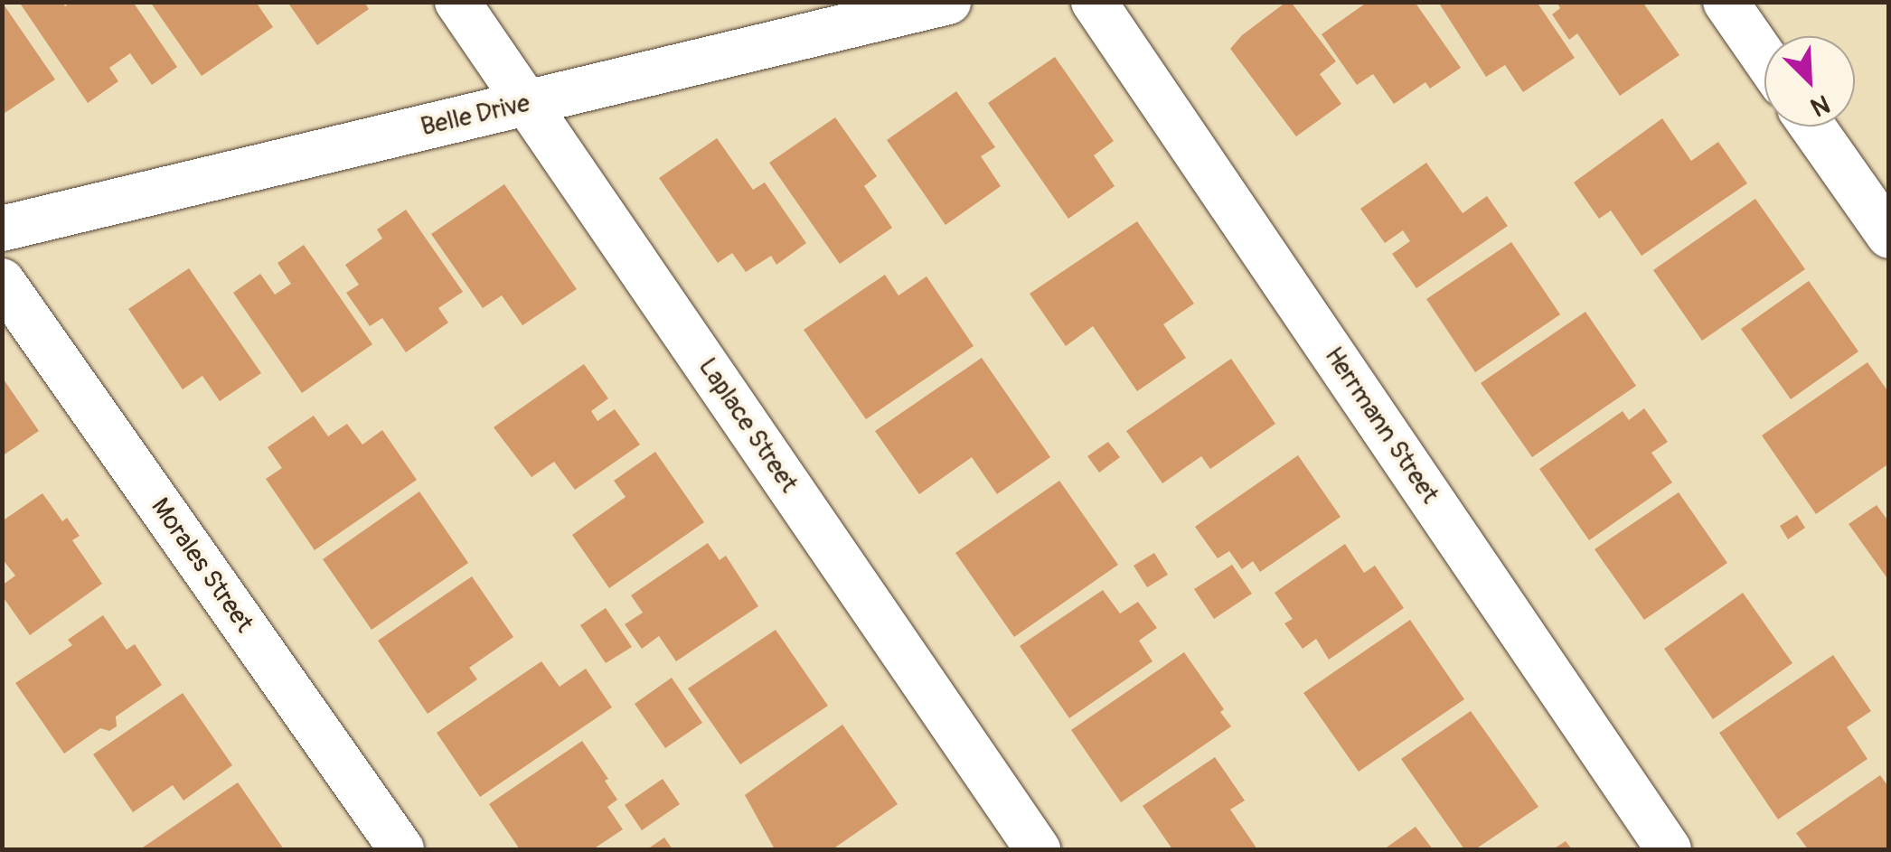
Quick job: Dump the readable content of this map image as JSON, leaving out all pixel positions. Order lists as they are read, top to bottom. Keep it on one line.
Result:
{"streets":{"street":["Belle Drive","Laplace Street","Herrmann Street","Morales Street"]},"crossings":[["Belle Drive","Laplace Street"]],"north":"bottom right"}
